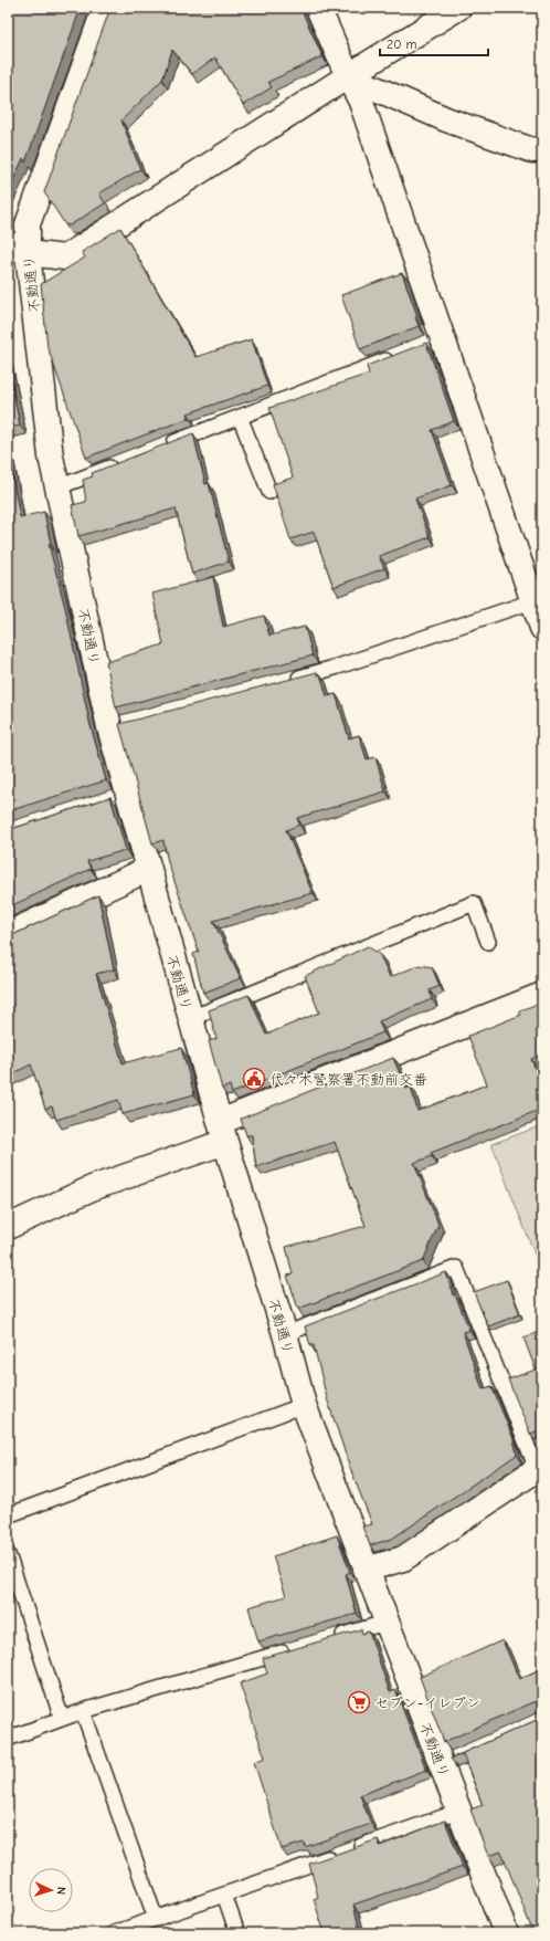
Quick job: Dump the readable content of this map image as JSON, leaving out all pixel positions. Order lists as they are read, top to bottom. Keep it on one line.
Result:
{"streets":{"street":["不動通り"]},"places":{"public building":["代々木警察署不動前交番"],"supermarket":["セブン-イレブン"]},"scale_bar":"20 m","north":"right"}
